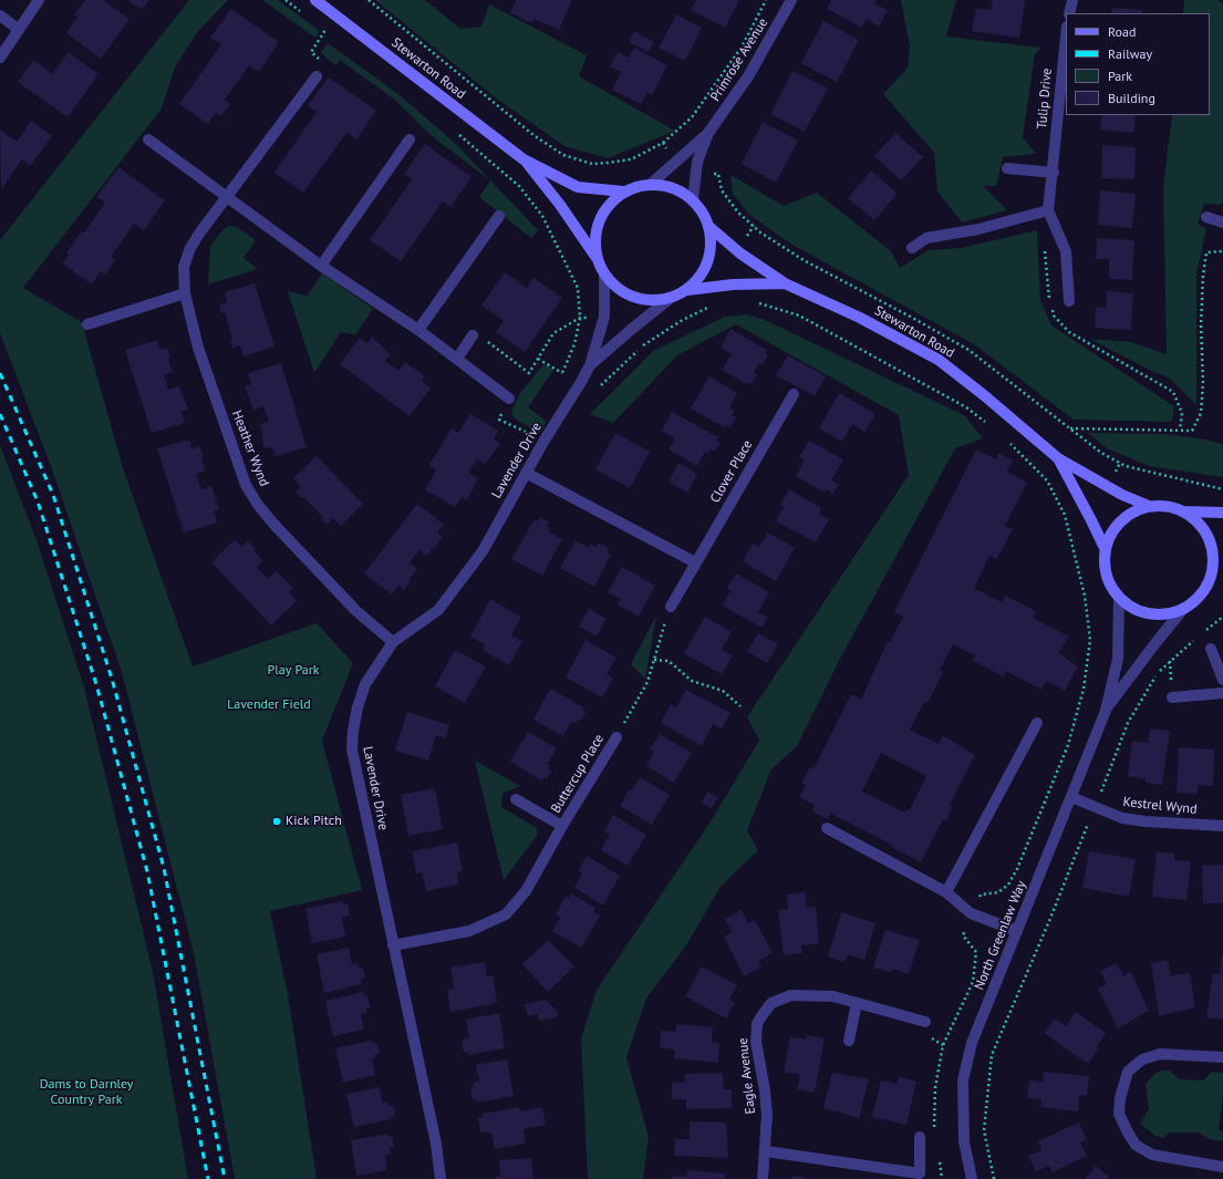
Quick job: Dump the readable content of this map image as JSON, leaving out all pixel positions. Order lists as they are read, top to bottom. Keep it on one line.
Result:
{"streets":{"main road":["Stewarton Road"],"street":["Primrose Avenue","Tulip Drive","Heather Wynd","Lavender Drive","Clover Place","Buttercup Place","Kestrel Wynd","North Greenlaw Way","Eagle Avenue"]},"crossings":[["Primrose Avenue","Stewarton Road"],["Primrose Avenue","Lavender Drive"],["Stewarton Road","Lavender Drive"],["Stewarton Road","North Greenlaw Way"],["Heather Wynd","Lavender Drive"],["Lavender Drive","Buttercup Place"],["Kestrel Wynd","North Greenlaw Way"]],"parks":["Play Park","Lavender Field","Dams to Darnley Country Park"],"places":["Kick Pitch"],"legend":["Road","Railway","Park","Building"]}
